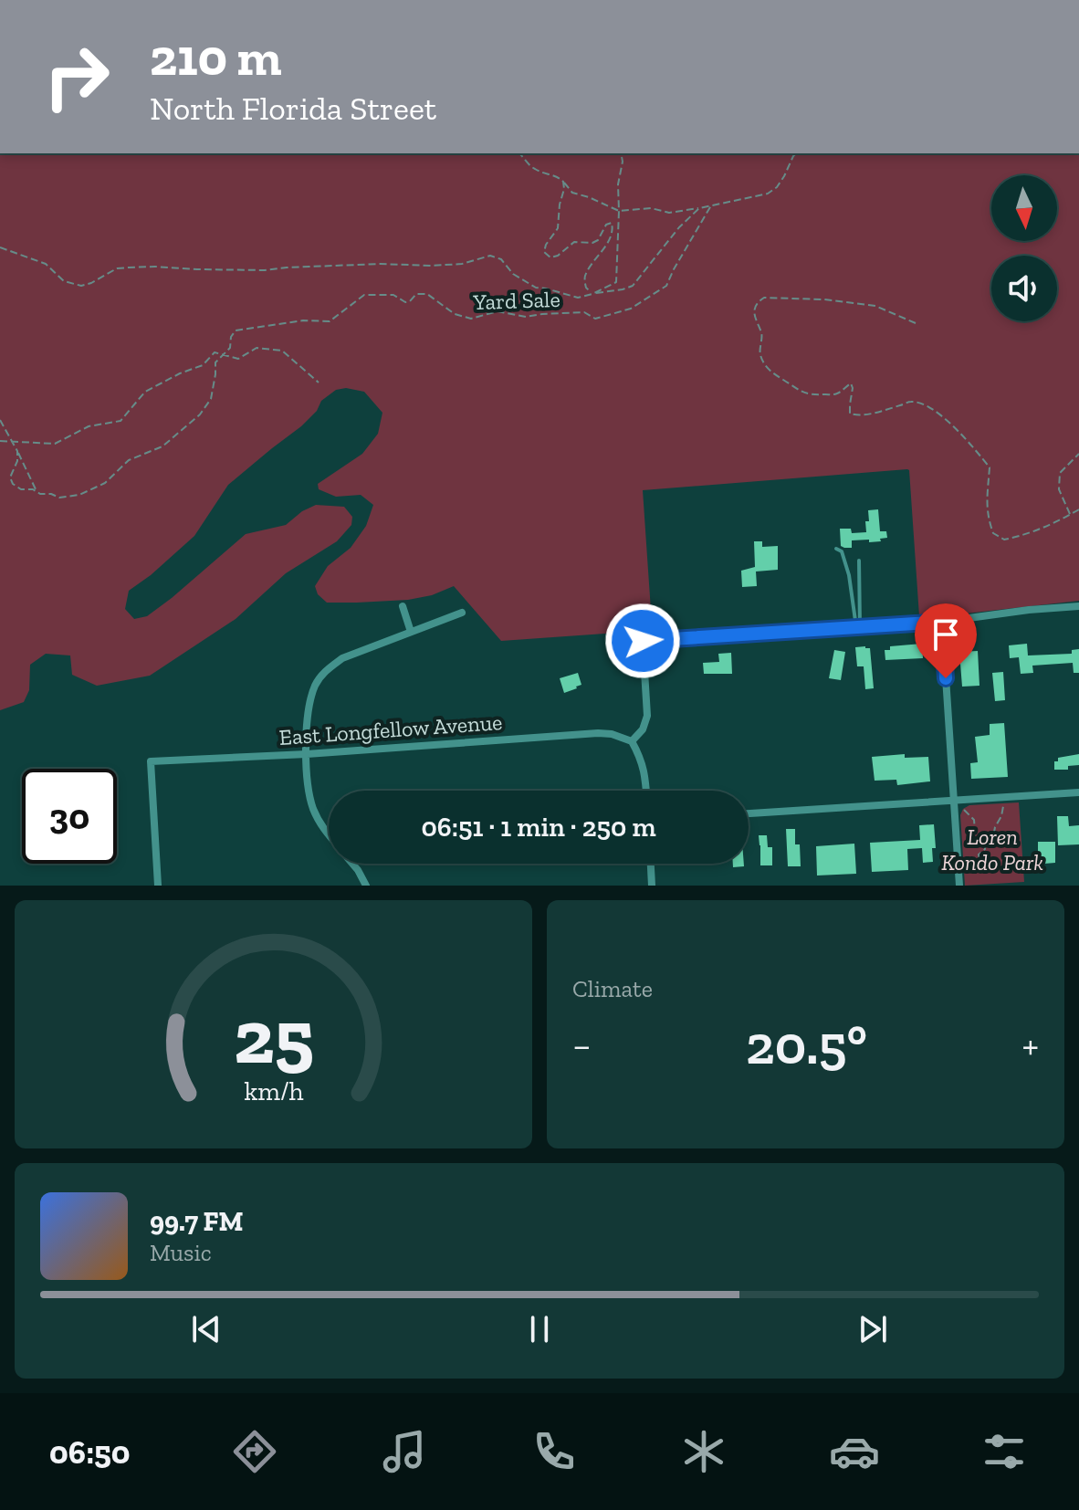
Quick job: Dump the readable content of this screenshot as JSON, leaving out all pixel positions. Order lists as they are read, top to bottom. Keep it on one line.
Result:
{"streets":{"street":["East Longfellow Avenue"],"path":["Yard Sale"]},"parks":["Loren Kondo Park"],"north":"bottom","page":{"turn":["210 m","North Florida Street"],"limit":"30","trip":"06:51 · 1 min · 250 m","tile":"Climate","heat":["−","20.5°","+"],"song":["99.7 FM","Music"],"tabs":"06:50","gauge":["25","km/h"]}}
